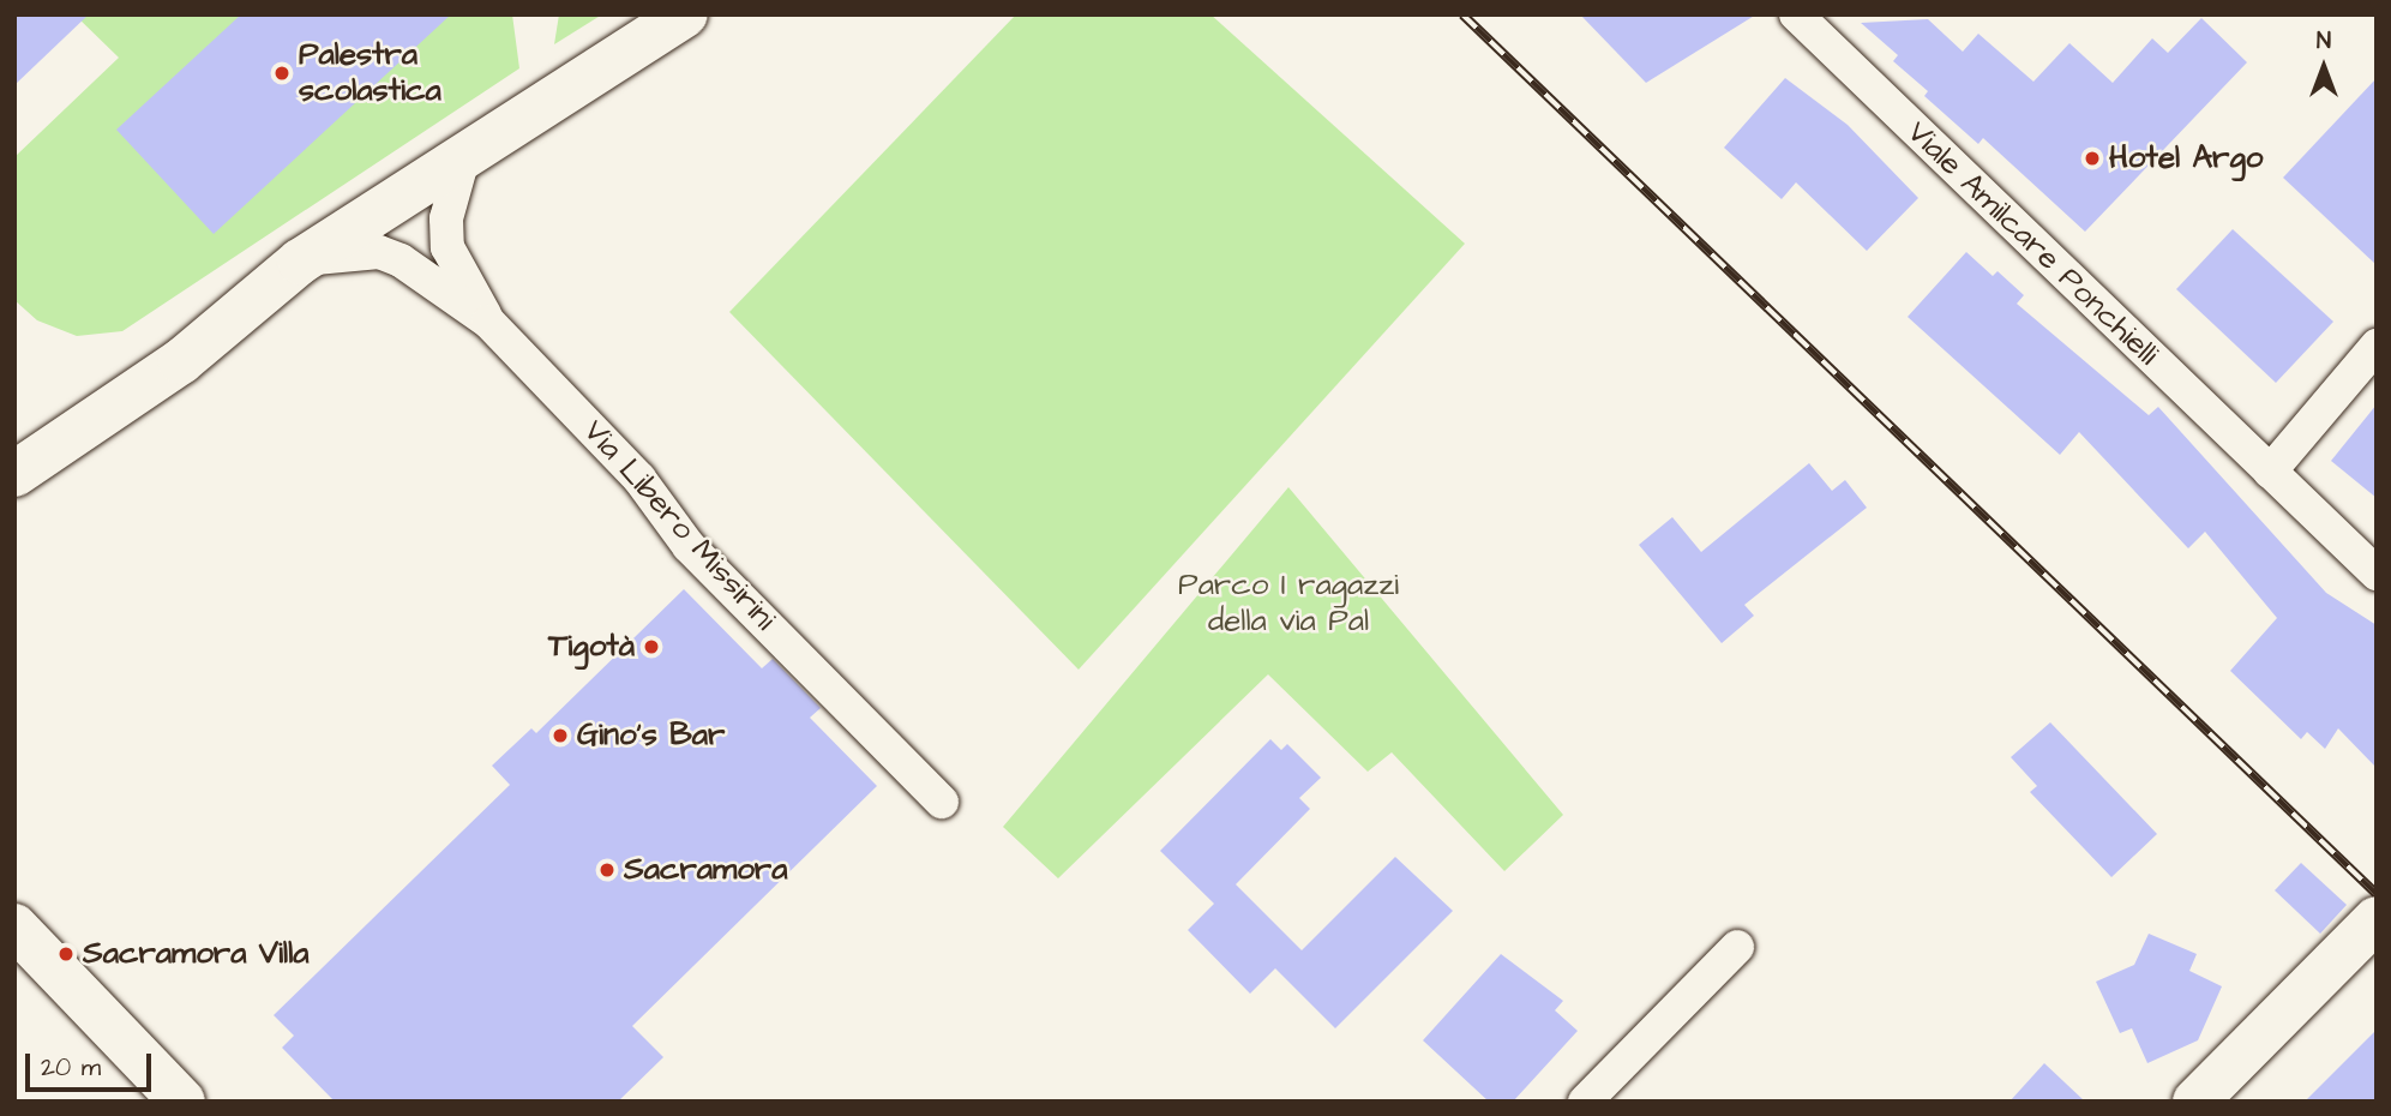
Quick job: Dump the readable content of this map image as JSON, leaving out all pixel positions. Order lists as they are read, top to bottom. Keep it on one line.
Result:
{"streets":{"street":["Viale Amilcare Ponchielli","Via Libero Missirini"]},"parks":["Parco I ragazzi della via Pal"],"places":["Palestra scolastica","Hotel Argo","Tigotà","Gino's Bar","Sacramora","Sacramora Villa"],"scale_bar":"20 m","north":"top"}
